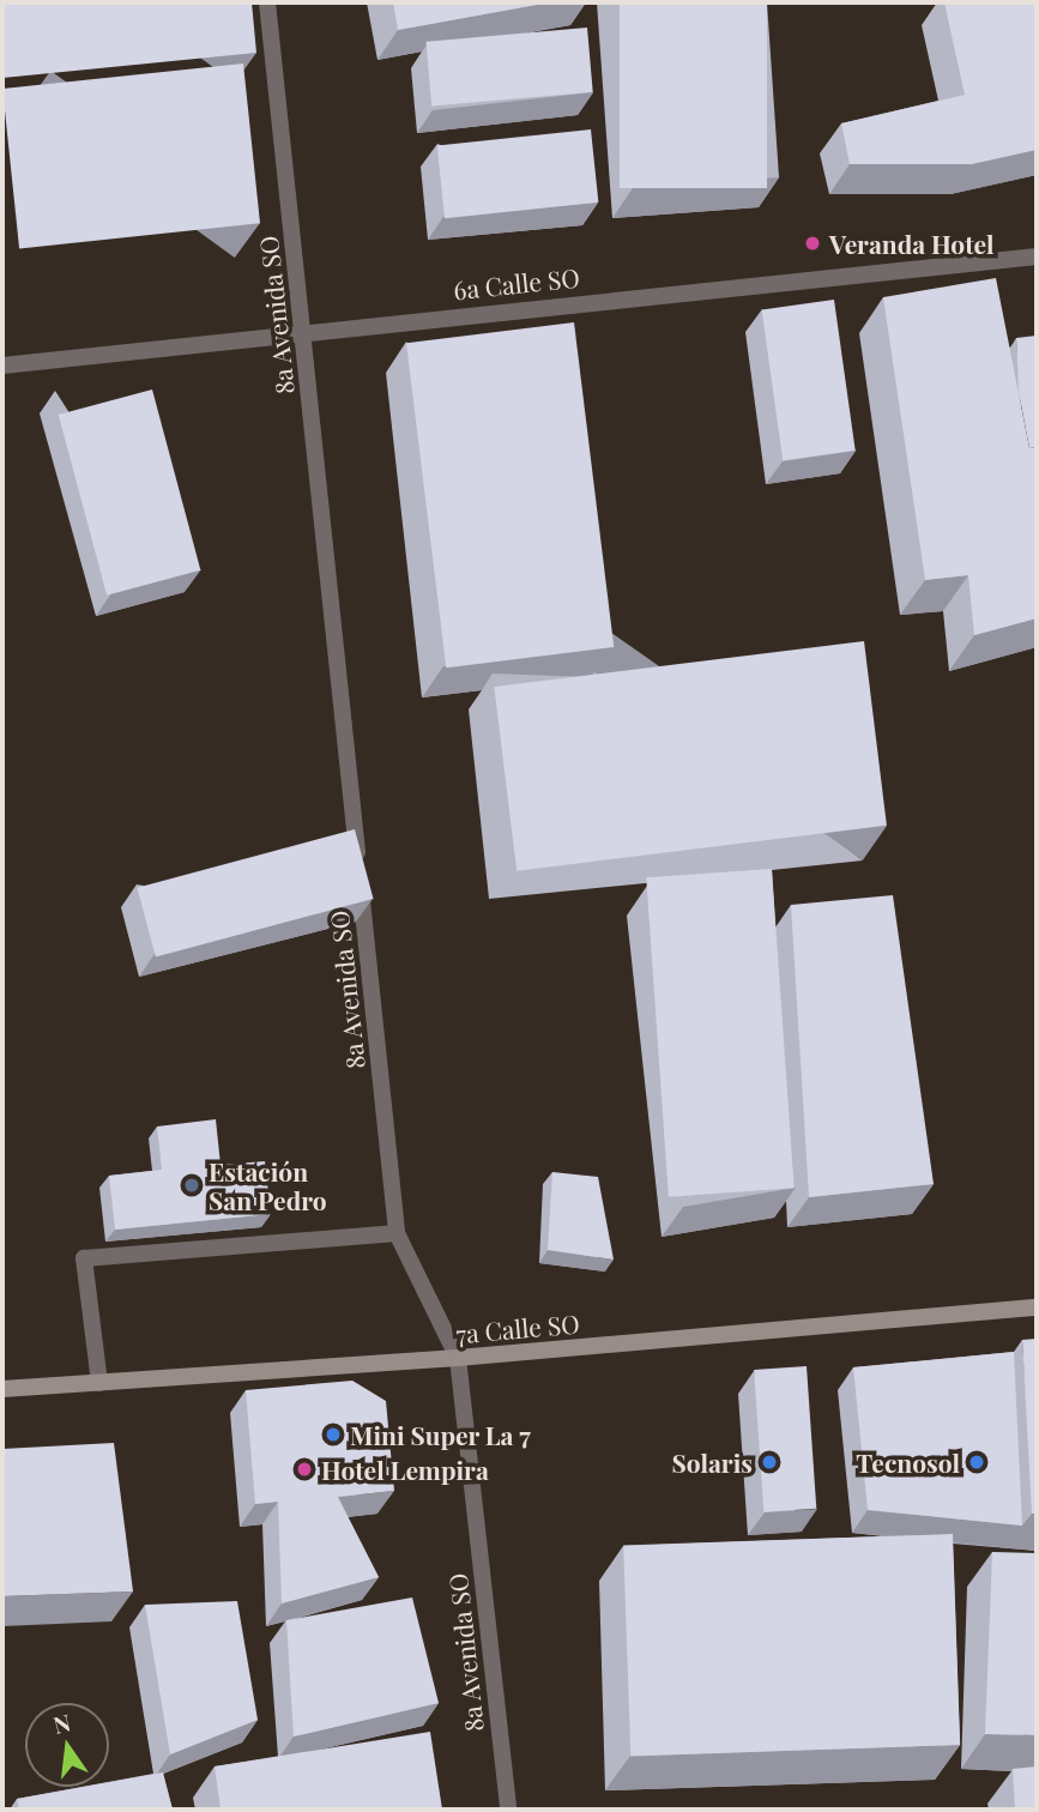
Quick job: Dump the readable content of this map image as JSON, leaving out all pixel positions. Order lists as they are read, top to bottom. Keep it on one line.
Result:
{"streets":{"main road":["7a Calle SO"],"street":["6a Calle SO","8a Avenida SO"]},"crossings":[["6a Calle SO","8a Avenida SO"],["8a Avenida SO","7a Calle SO"]],"places":["Veranda Hotel","Estación San Pedro","Mini Super La 7","Solaris","Tecnosol","Hotel Lempira"],"north":"top"}
